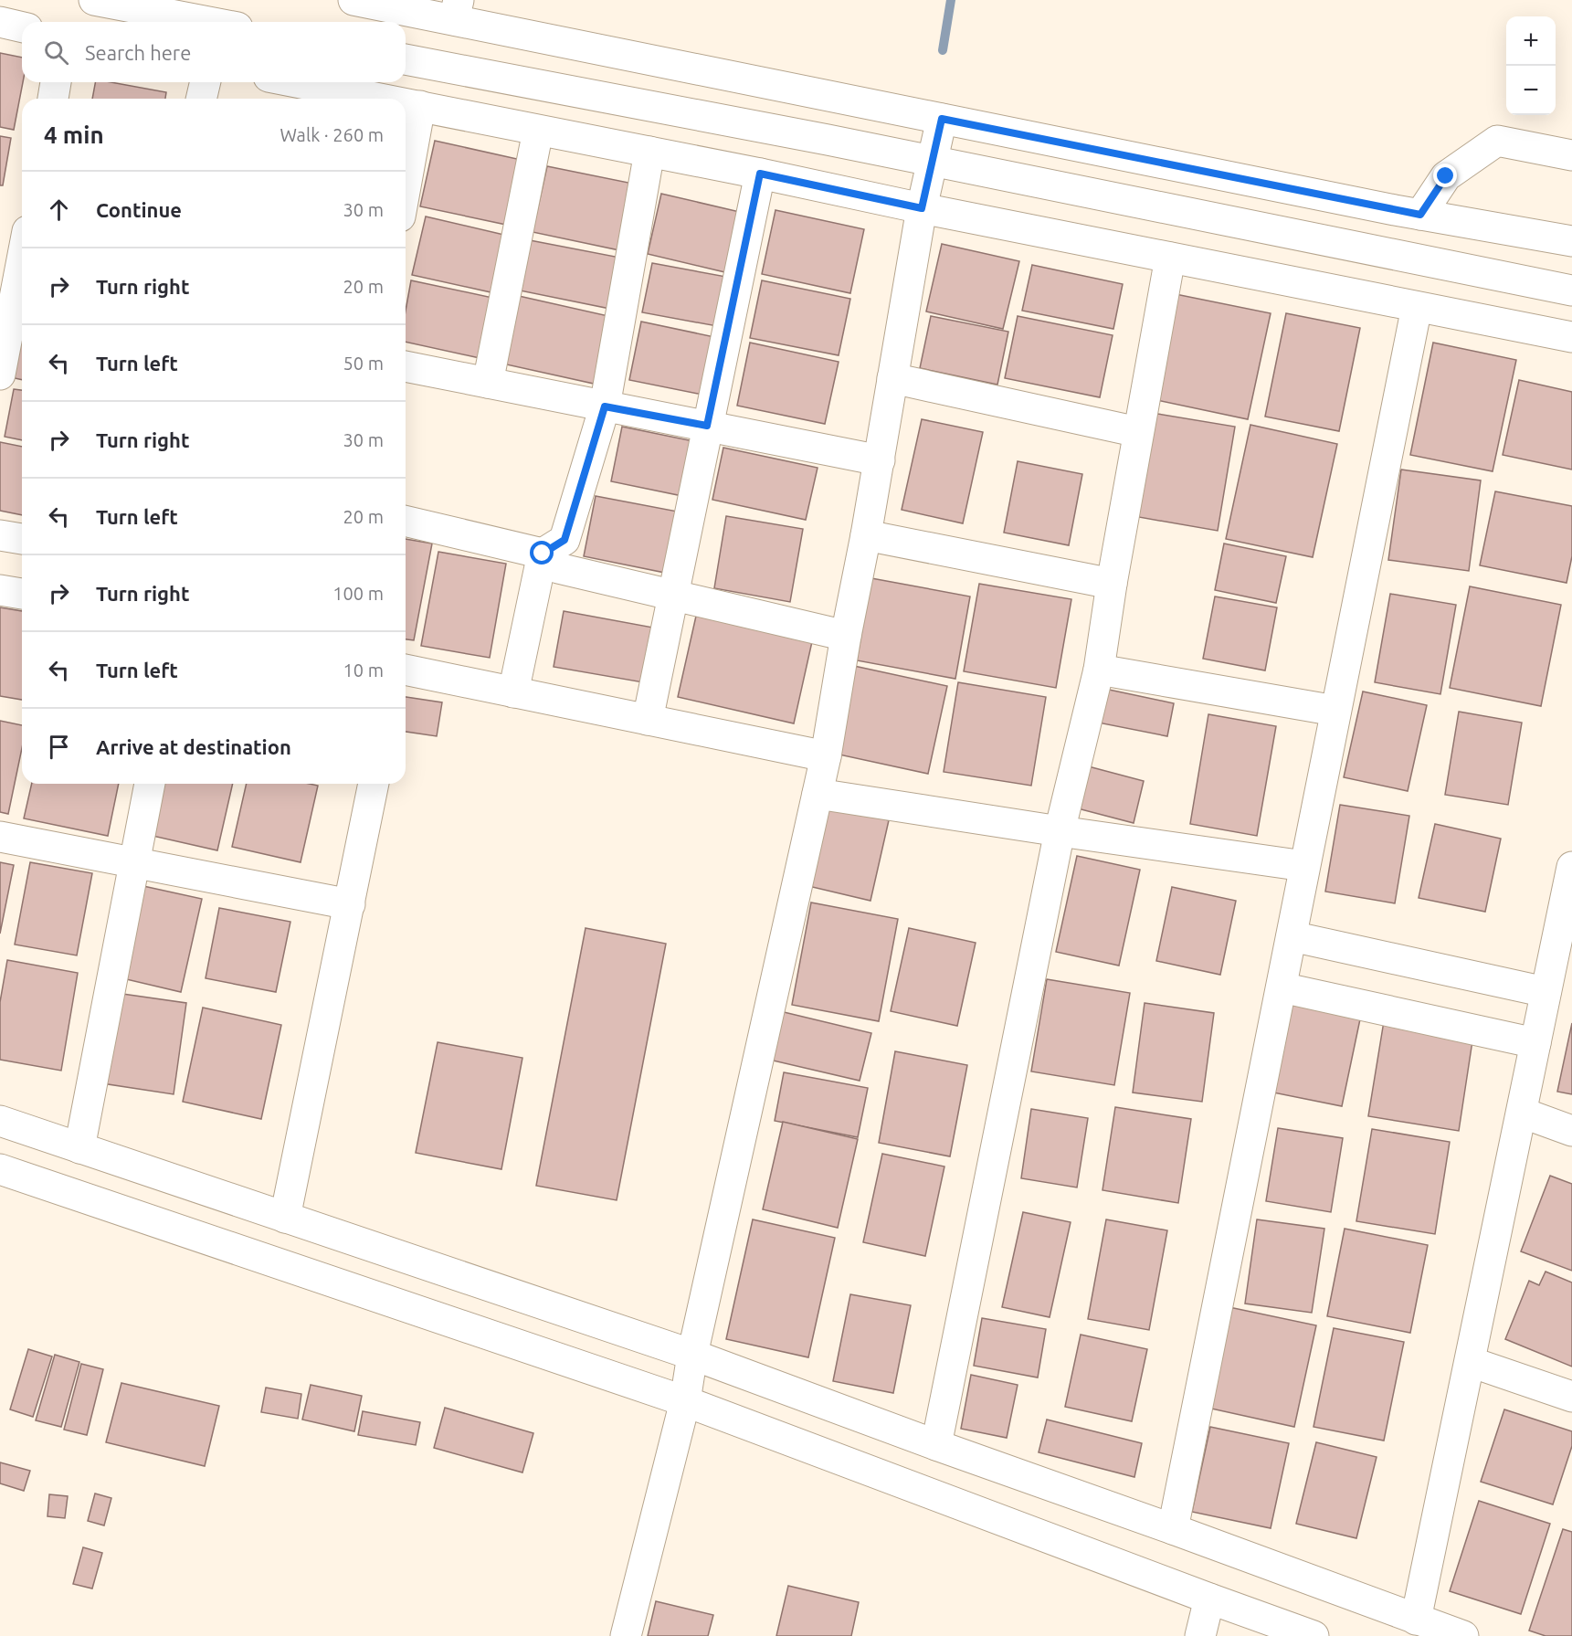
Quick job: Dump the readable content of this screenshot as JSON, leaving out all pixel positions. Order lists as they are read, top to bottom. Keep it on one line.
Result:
{"page":{"map_buttons":["+","−"],"search":"Search here","heading":["4 min","Walk · 260 m"],"list":[["Continue","30 m"],["Turn right","20 m"],["Turn left","50 m"],["Turn right","30 m"],["Turn left","20 m"],["Turn right","100 m"],["Turn left","10 m"],"Arrive at destination"]}}
